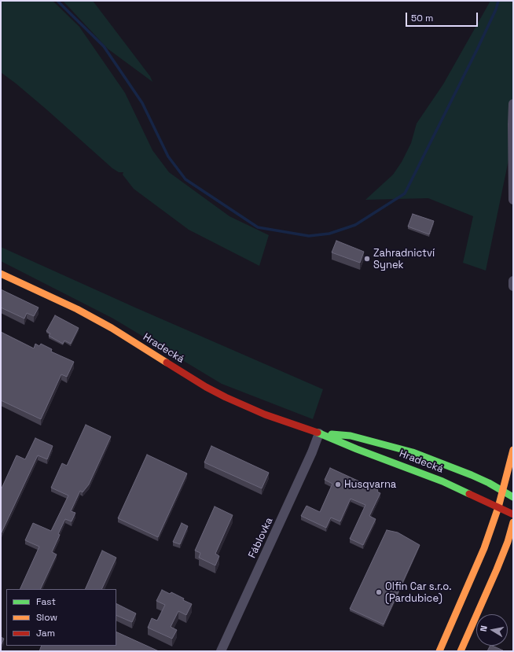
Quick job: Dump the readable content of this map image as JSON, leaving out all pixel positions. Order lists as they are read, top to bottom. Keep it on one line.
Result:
{"streets":{"main road":["Hradecká"],"street":["Fáblovka"]},"crossings":[["Hradecká","Fáblovka"]],"places":["Zahradnictví Synek","Husqvarna","Olfin Car s.r.o. (Pardubice)"],"legend":["Fast","Slow","Jam"],"scale_bar":"50 m","north":"left"}
